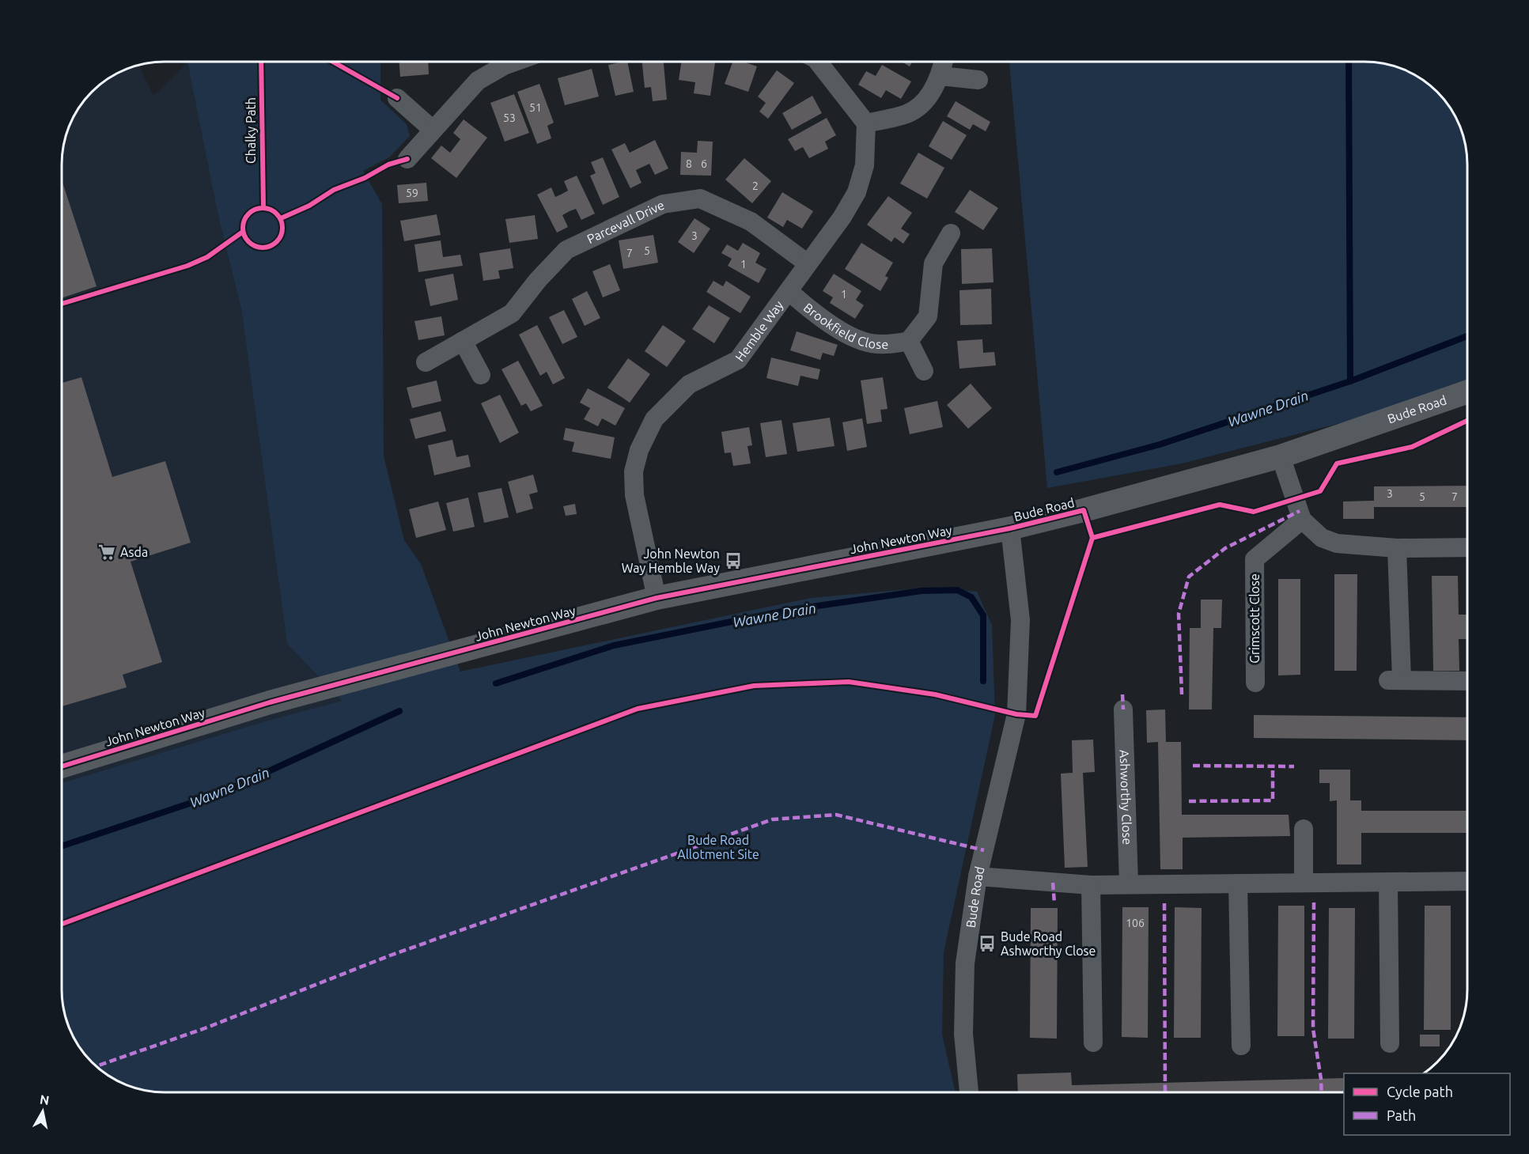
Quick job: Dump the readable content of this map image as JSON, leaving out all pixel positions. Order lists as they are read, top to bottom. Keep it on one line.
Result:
{"streets":{"street":["Parcevall Drive","Brookfield Close","Hemble Way","Bude Road","John Newton Way","Grimscott Close","Ashworthy Close"],"cycle path":["Chalky Path"]},"crossings":[["Parcevall Drive","Hemble Way"],["Brookfield Close","Hemble Way"],["Hemble Way","John Newton Way"],["Bude Road","John Newton Way"]],"water":["Wawne Drain"],"parks":["Bude Road Allotment Site"],"places":{"supermarket":["Asda"],"bus stop":["John Newton Way Hemble Way","Bude Road Ashworthy Close"]},"house_numbers":["51","53","8","6","2","59","3","5","7","1","1","3","5","7","106"],"legend":["Cycle path","Path"],"north":"top"}
